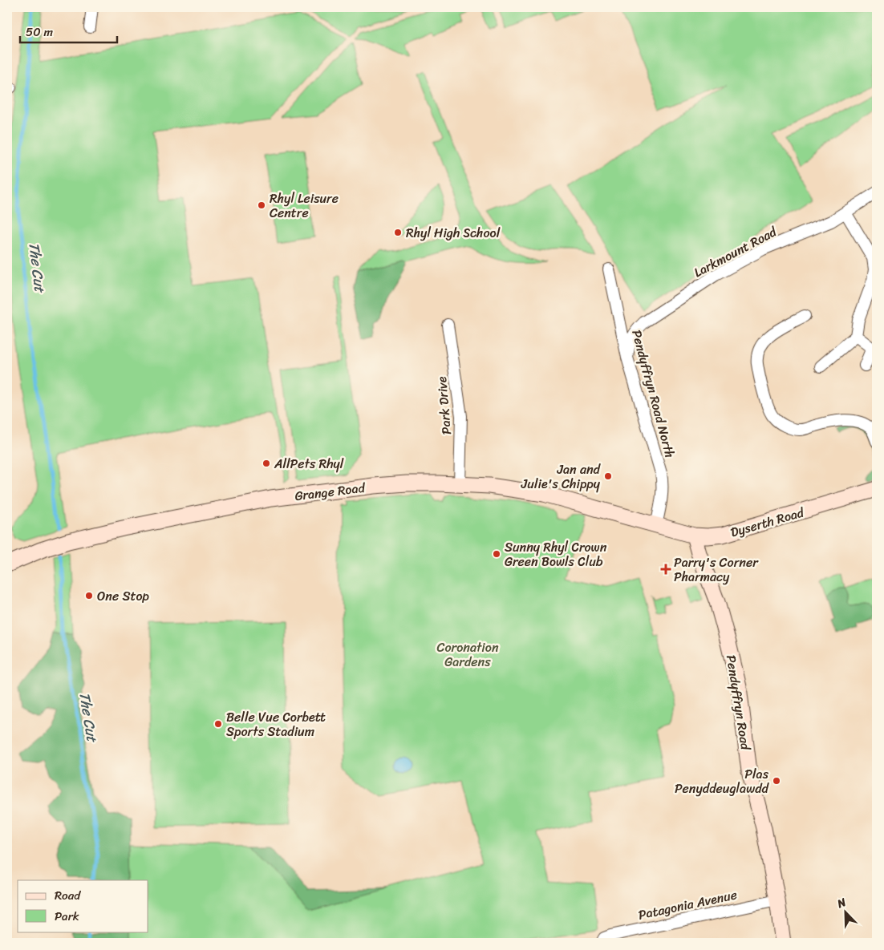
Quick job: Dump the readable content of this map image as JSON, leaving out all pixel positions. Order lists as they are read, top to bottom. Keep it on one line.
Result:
{"streets":{"main road":["Grange Road","Dyserth Road","Pendyffryn Road"],"street":["Larkmount Road","Pendyffryn Road North","Park Drive","Patagonia Avenue"]},"crossings":[["Larkmount Road","Pendyffryn Road North"],["Pendyffryn Road North","Grange Road"],["Pendyffryn Road North","Dyserth Road"],["Park Drive","Grange Road"],["Grange Road","Dyserth Road"],["Dyserth Road","Pendyffryn Road"],["Pendyffryn Road","Patagonia Avenue"]],"water":["The Cut"],"parks":["Coronation Gardens"],"places":{"other":["Rhyl Leisure Centre","Rhyl High School","AllPets Rhyl","Jan and Julie's Chippy","Sunny Rhyl Crown Green Bowls Club","One Stop","Belle Vue Corbett Sports Stadium","Plas Penyddeuglawdd"],"health":["Parry's Corner Pharmacy"]},"legend":["Road","Park"],"scale_bar":"50 m","north":"top left"}
